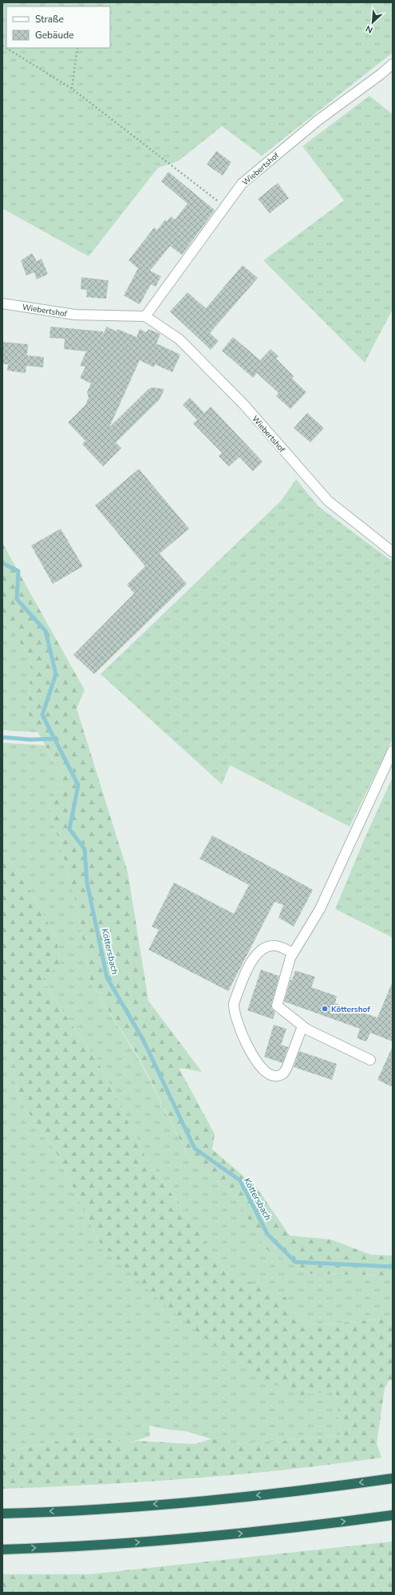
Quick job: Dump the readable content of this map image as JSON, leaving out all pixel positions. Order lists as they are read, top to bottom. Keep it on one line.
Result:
{"streets":{"street":["Wiebertshof"]},"water":["Köttersbach"],"places":["Köttershof"],"legend":["Straße","Gebäude"],"north":"bottom left"}
